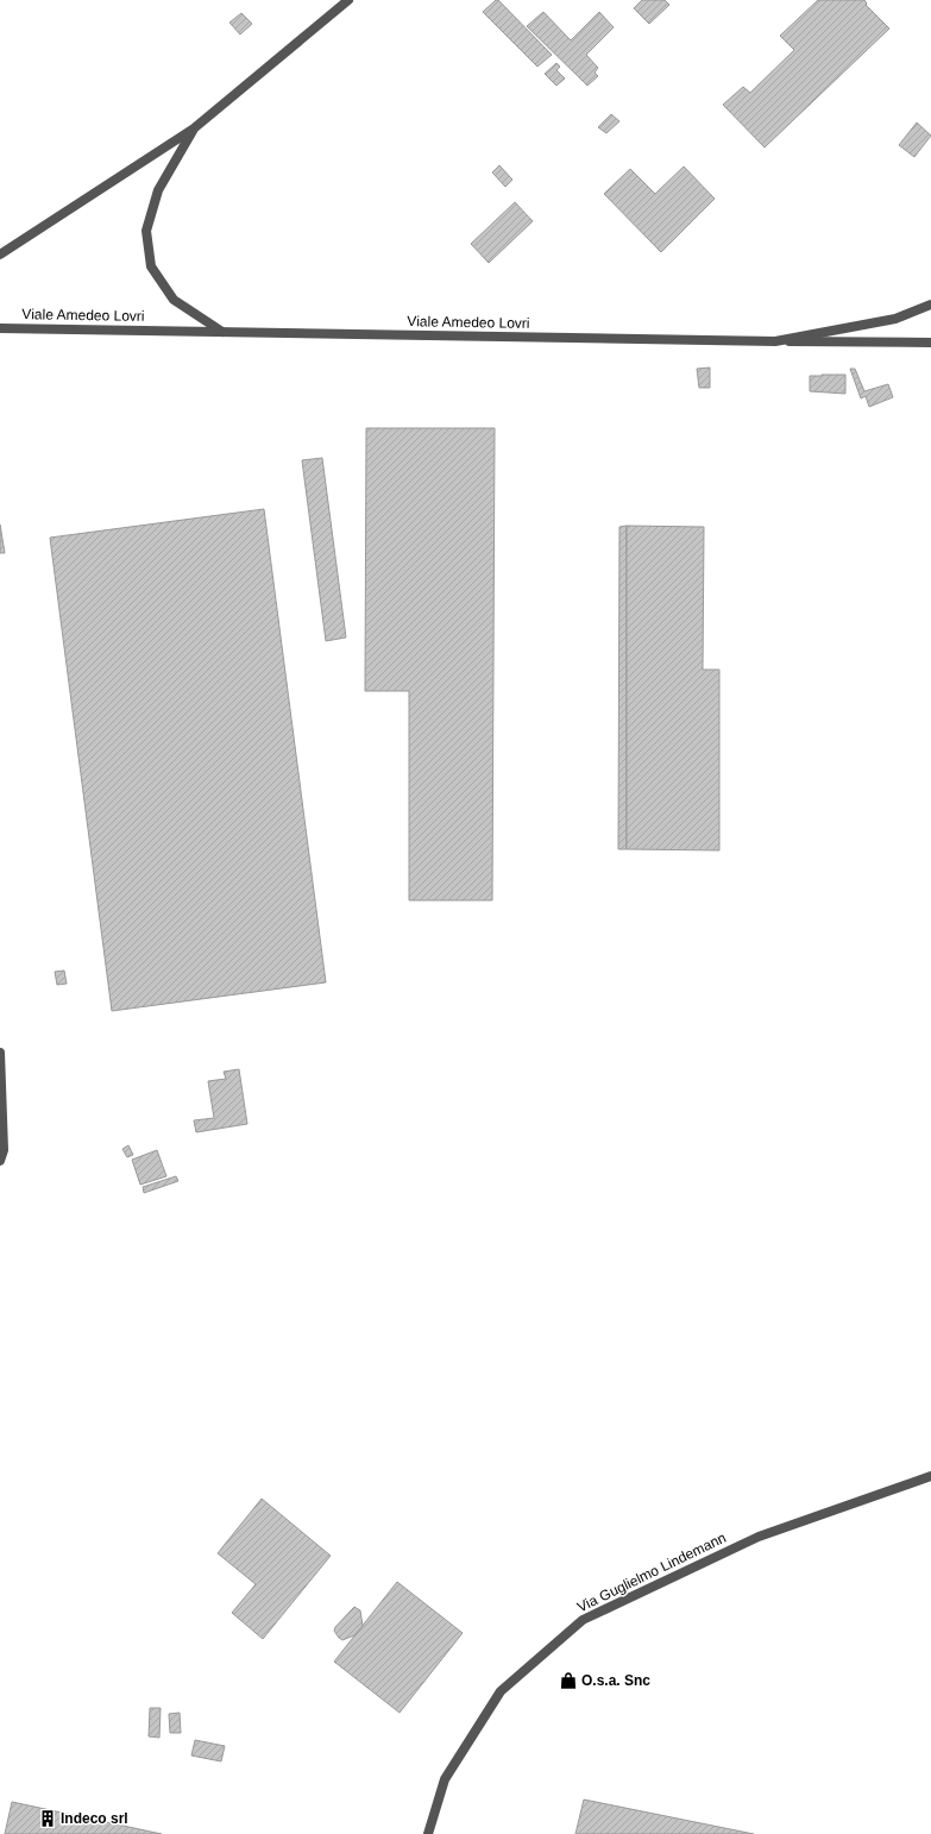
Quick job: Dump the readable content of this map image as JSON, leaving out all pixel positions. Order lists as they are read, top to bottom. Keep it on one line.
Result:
{"streets":{"street":["Viale Amedeo Lovri","Via Guglielmo Lindemann"]},"places":{"shop":["O.s.a. Snc"],"building":["Indeco srl"]}}
